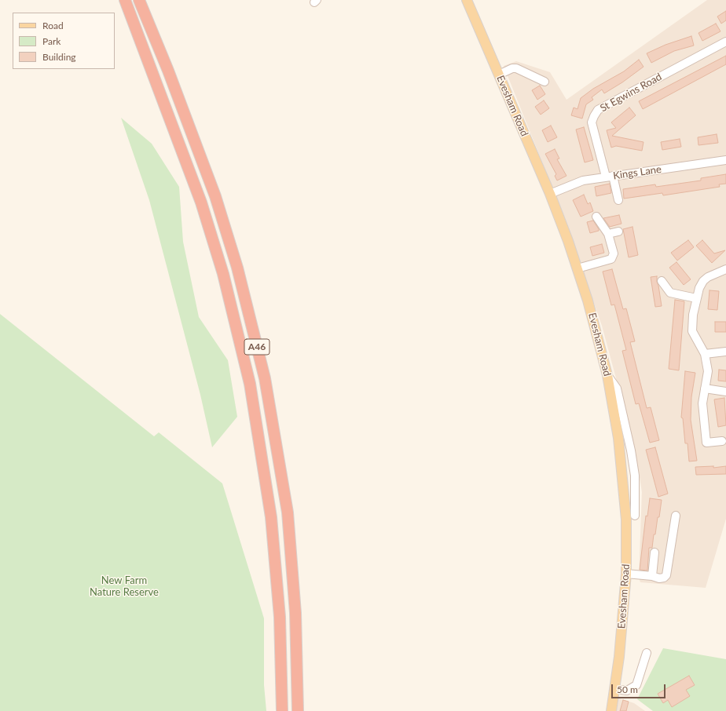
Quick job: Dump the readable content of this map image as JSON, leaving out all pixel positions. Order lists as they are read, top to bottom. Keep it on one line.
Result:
{"streets":{"highway":["A46"],"main road":["Evesham Road"],"street":["St Egwins Road","Kings Lane"]},"crossings":[["St Egwins Road","Kings Lane"],["Evesham Road","Kings Lane"]],"parks":["New Farm Nature Reserve"],"legend":["Road","Park","Building"],"scale_bar":"50 m"}
